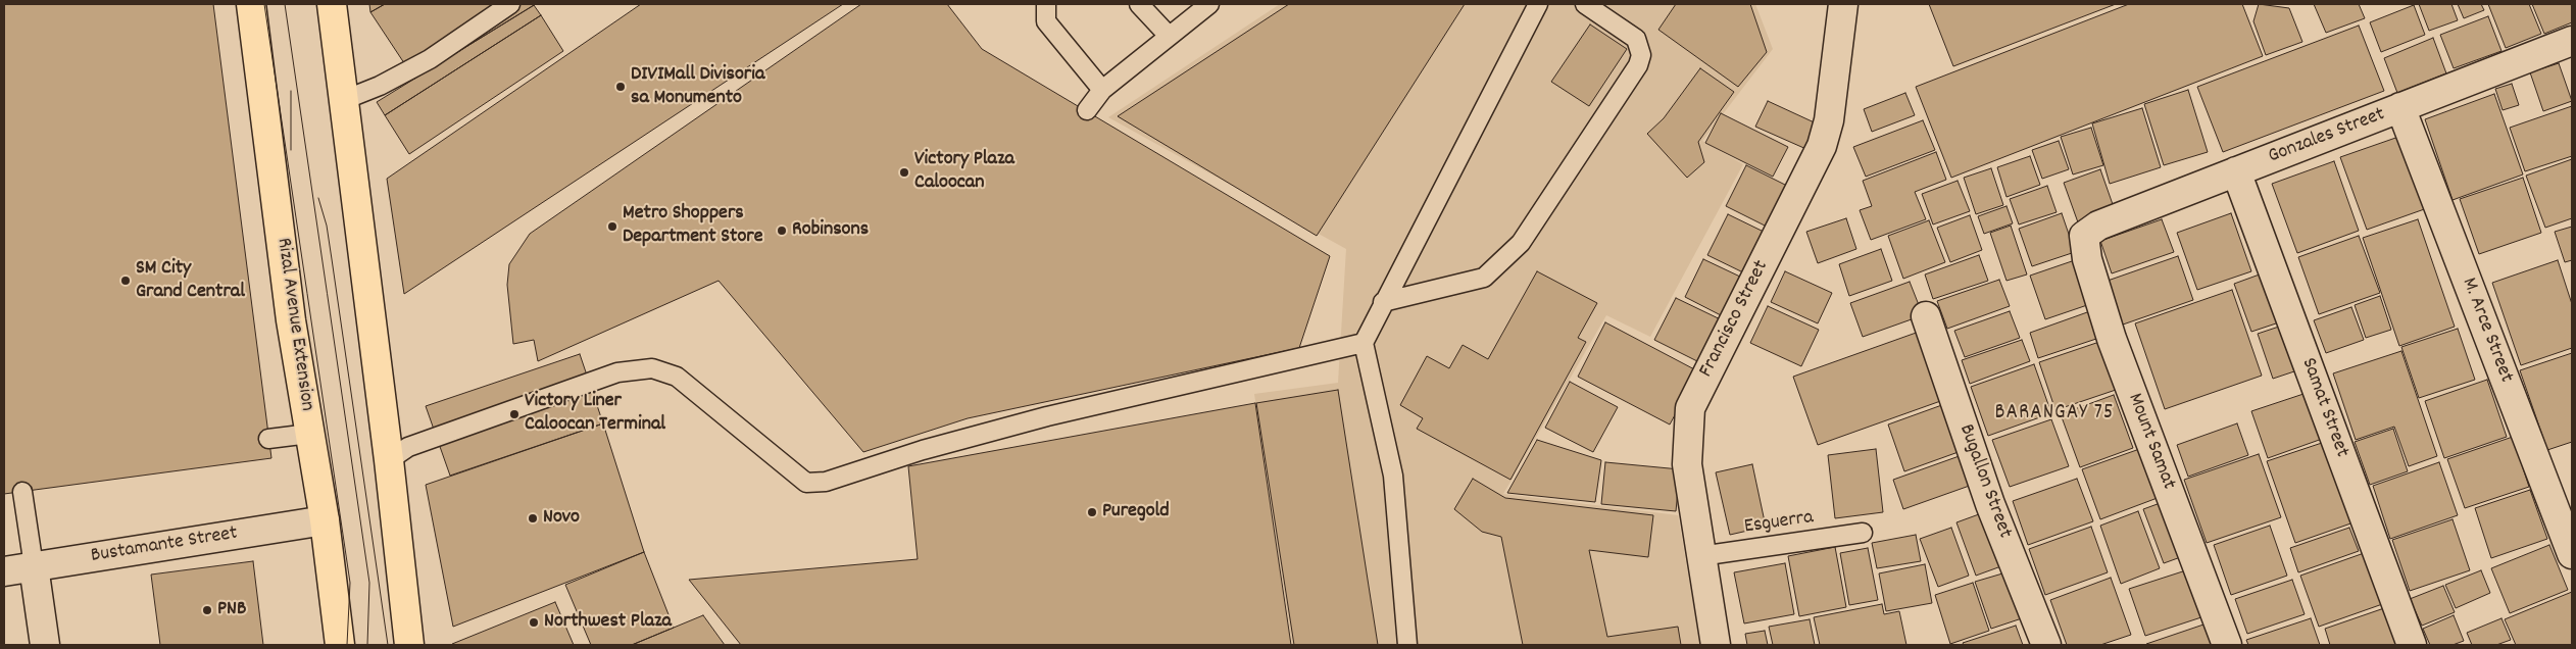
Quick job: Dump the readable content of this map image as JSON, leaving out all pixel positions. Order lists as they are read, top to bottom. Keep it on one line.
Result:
{"streets":{"main road":["Rizal Avenue Extension"],"street":["Gonzales Street","Francisco Street","M. Arce Street","Samat Street","Mount Samat","Bugallon Street","Bustamante Street"],"lane":["Esguerra"]},"crossings":[["Gonzales Street","M. Arce Street"],["Gonzales Street","Samat Street"],["Gonzales Street","Mount Samat"],["Francisco Street","Esguerra"],["Rizal Avenue Extension","Bustamante Street"]],"districts":["BARANGAY 75"],"places":["DIVIMall Divisoria sa Monumento","Victory Plaza Caloocan","Metro Shoppers Department Store","Robinsons","SM City Grand Central","Victory Liner Caloocan Terminal","Puregold","Novo","PNB","Northwest Plaza"]}
